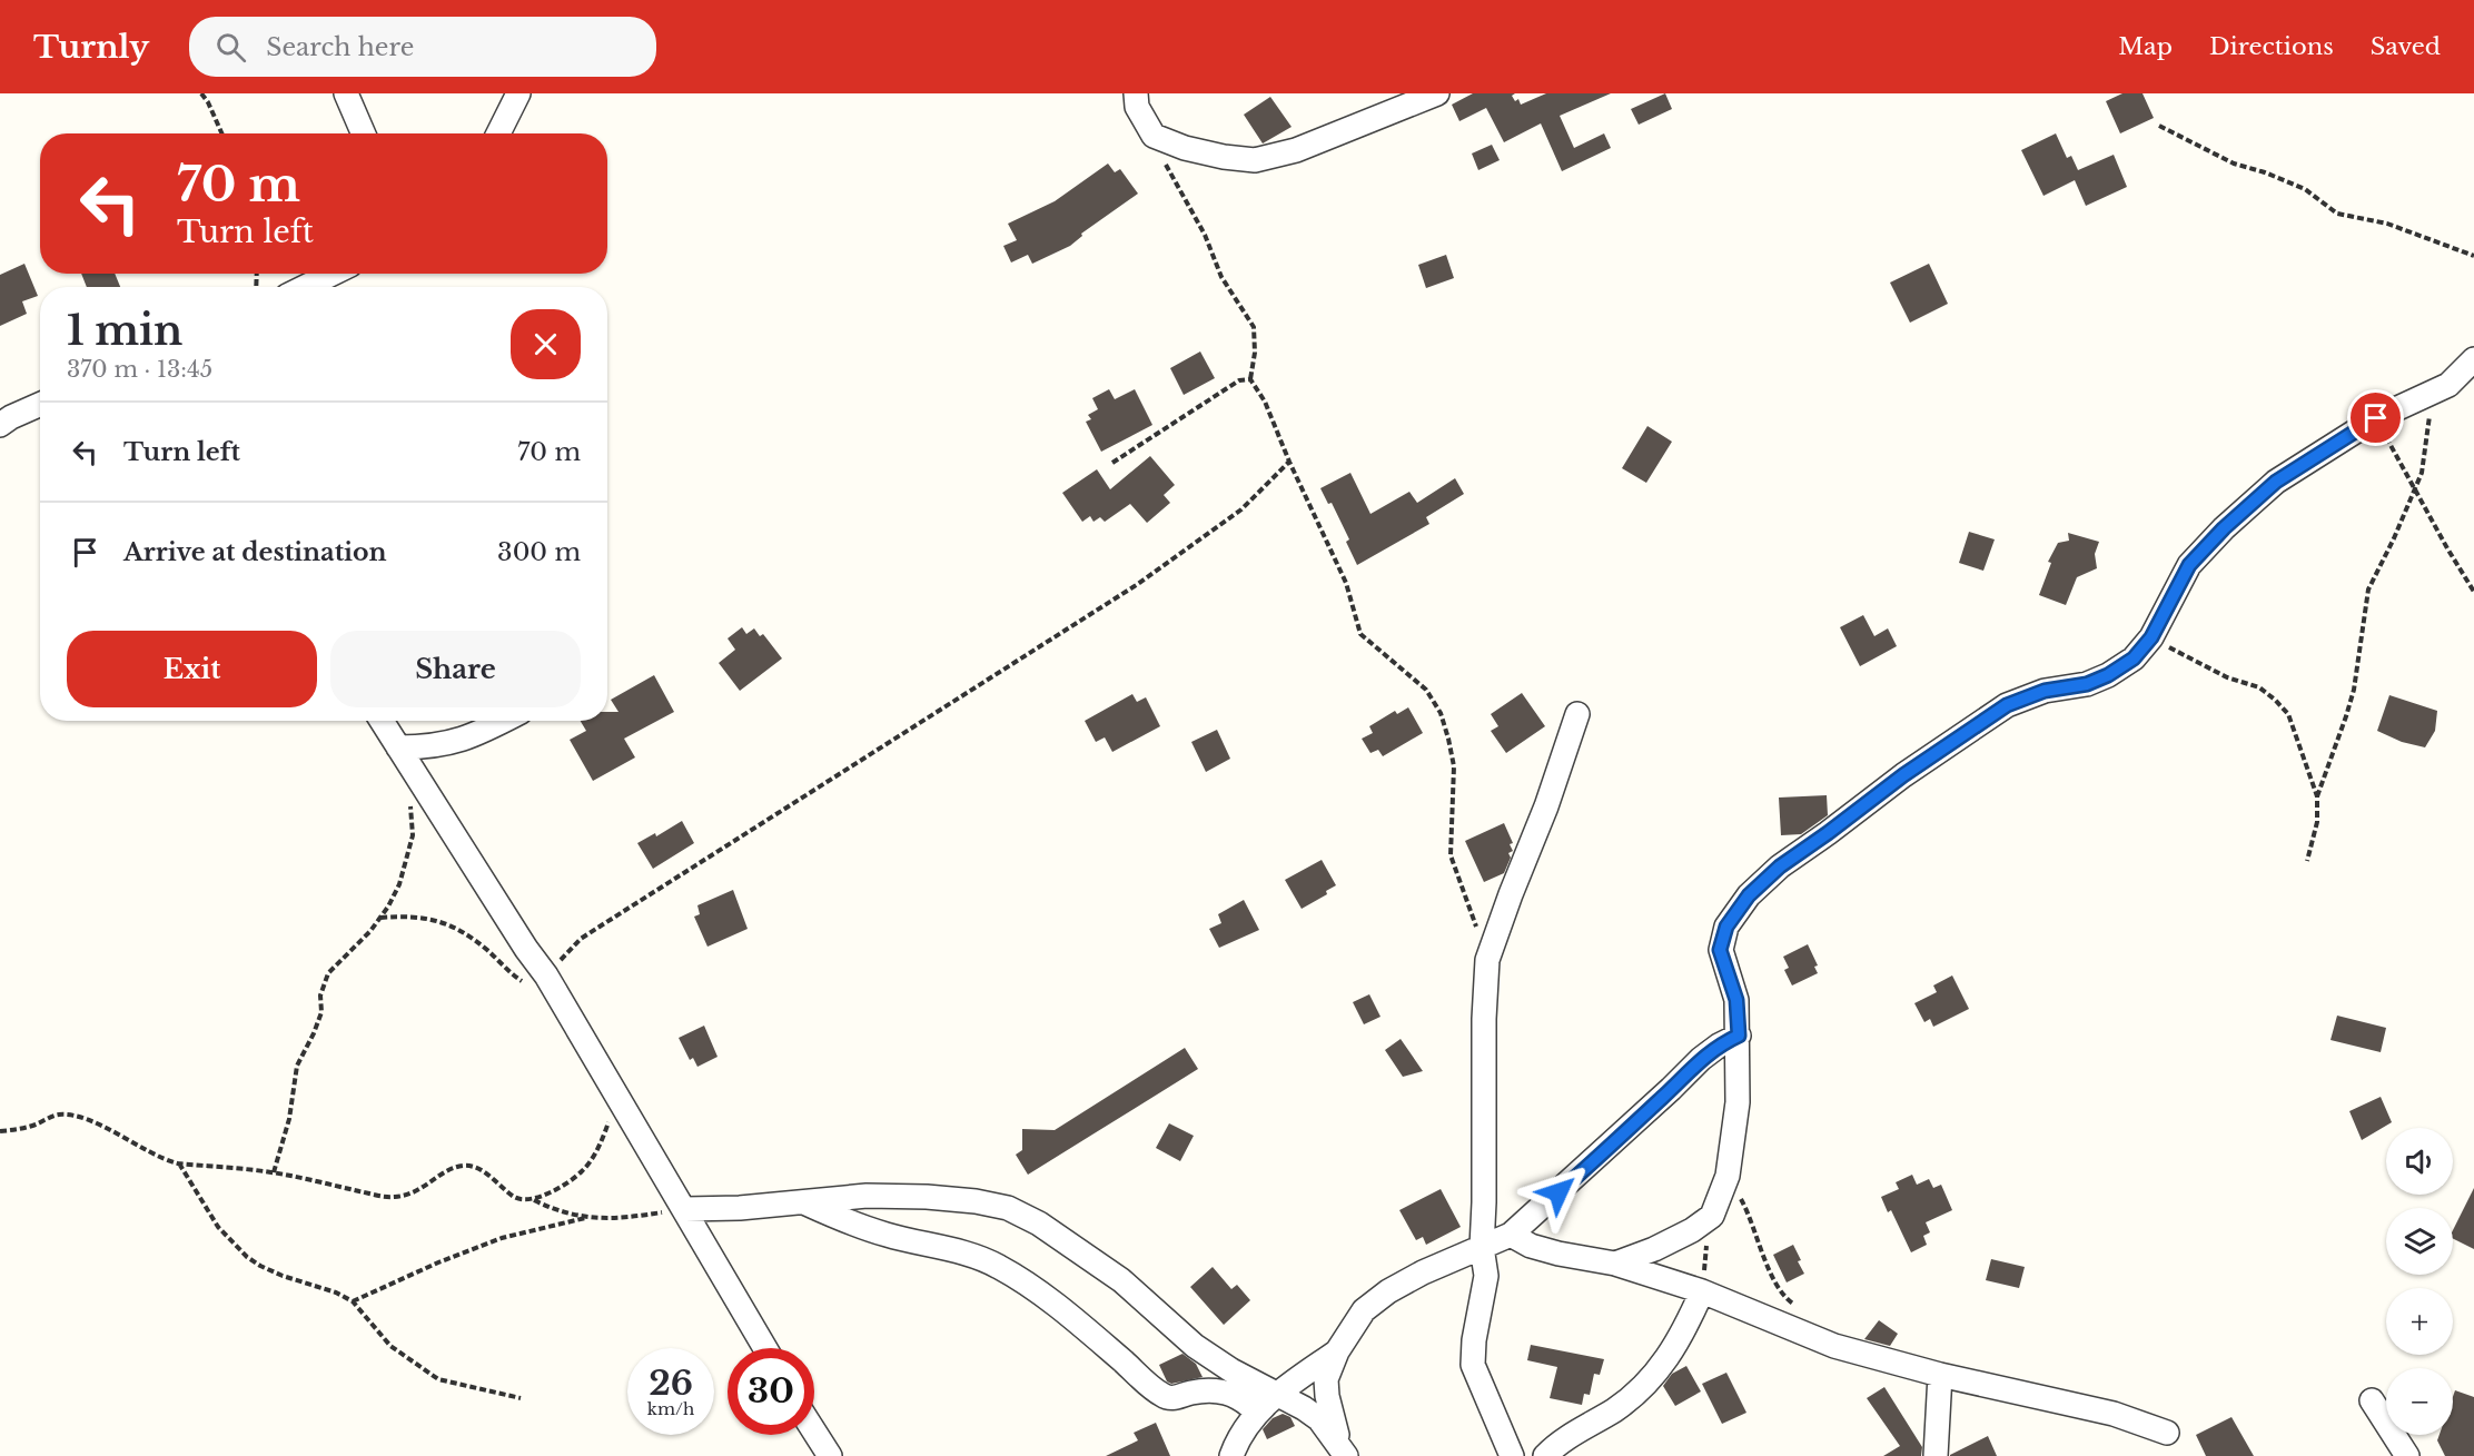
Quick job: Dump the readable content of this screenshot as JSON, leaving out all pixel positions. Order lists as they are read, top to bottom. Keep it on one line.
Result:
{"page":{"header":"Turnly","search":"Search here","nav":["Map","Directions","Saved"],"turn":["70 m","Turn left"],"heading":["1 min","370 m · 13:45"],"list":[{"name":"Turn left","value":"70 m"},{"name":"Arrive at destination","value":"300 m"}],"buttons":["Exit","Share"],"map_buttons":["+","−"],"speed":"26 km/h","limit":"30"}}
